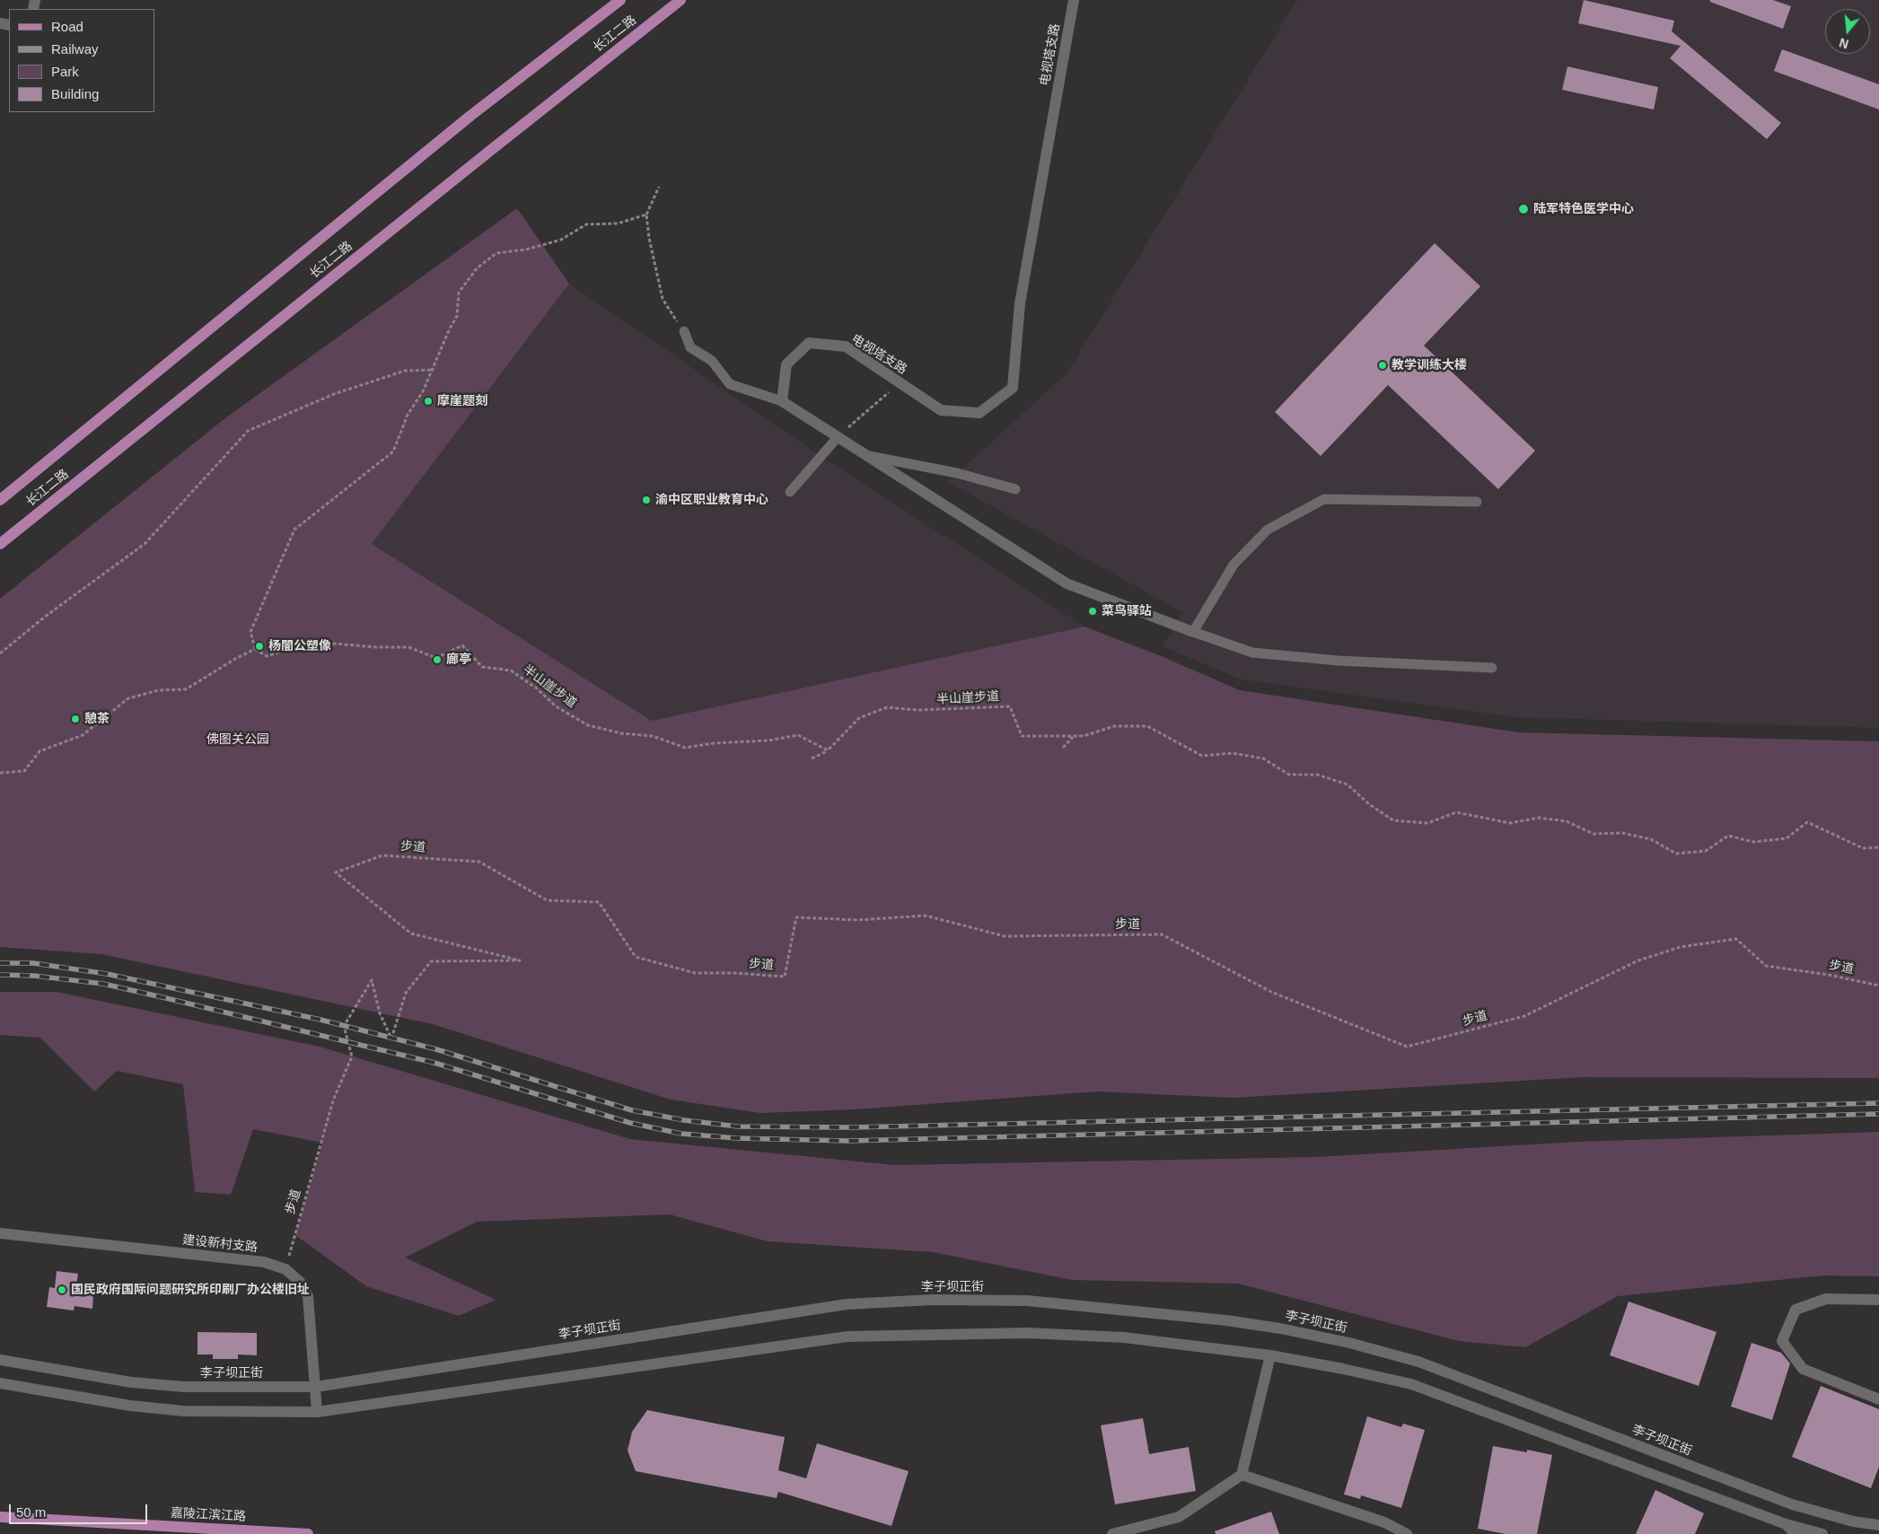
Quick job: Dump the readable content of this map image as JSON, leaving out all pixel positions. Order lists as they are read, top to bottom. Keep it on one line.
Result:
{"streets":{"main road":["长江二路","电视塔支路","建设新村支路","李子坝正街","嘉陵江滨江路"],"path":["半山崖步道","步道"]},"crossings":[["步道","建设新村支路"],["建设新村支路","李子坝正街"]],"parks":["佛图关公园"],"places":["陆军特色医学中心","教学训练大楼","摩崖题刻","渝中区职业教育中心","菜鸟驿站","杨闇公塑像","廊亭","憩茶","国民政府国际问题研究所印刷厂办公楼旧址"],"legend":["Road","Railway","Park","Building"],"scale_bar":"50 m","north":"bottom"}
